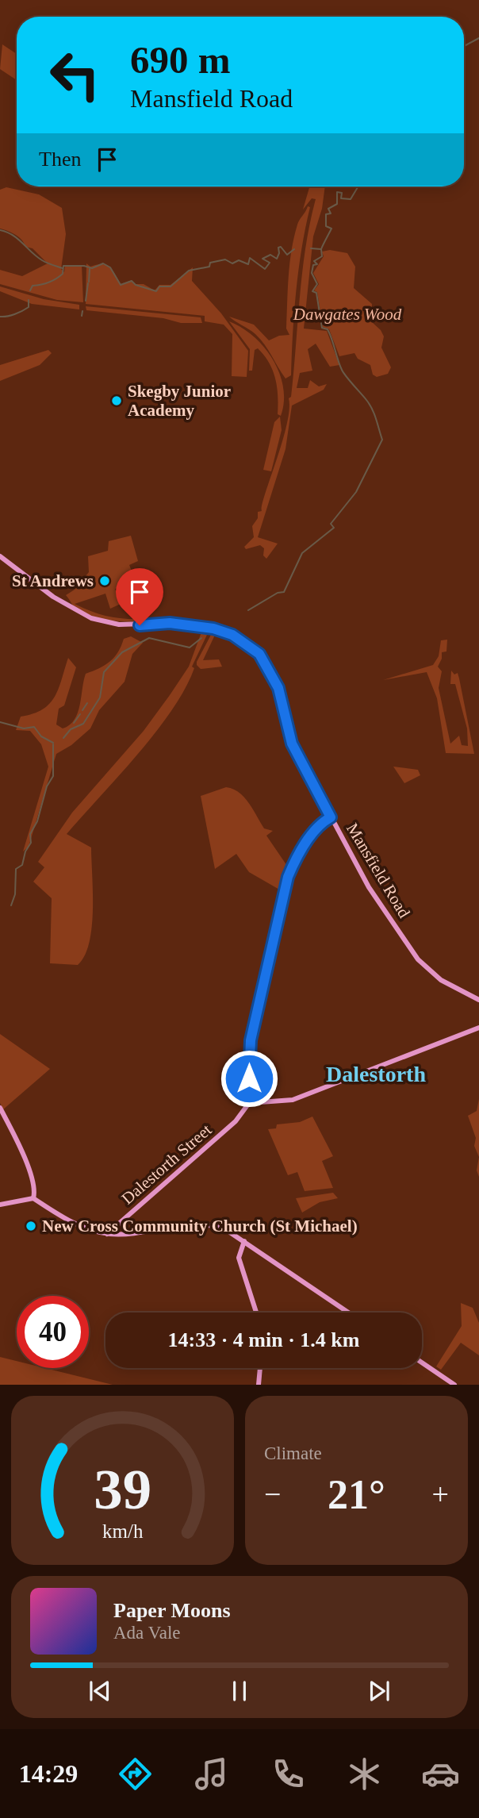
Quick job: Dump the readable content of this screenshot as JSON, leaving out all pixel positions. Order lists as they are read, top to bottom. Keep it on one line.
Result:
{"streets":{"main road":["Mansfield Road","Dalestorth Street"]},"districts":["Dalestorth"],"parks":["Dawgates Wood"],"places":["Skegby Junior Academy","St Andrews","New Cross Community Church (St Michael)"],"page":{"turn":["690 m","Mansfield Road"],"then":"Then","limit":"40","trip":"14:33 · 4 min · 1.4 km","tile":"Climate","heat":["−","21°","+"],"song":["Paper Moons","Ada Vale"],"tabs":"14:29","gauge":["39","km/h"]}}
